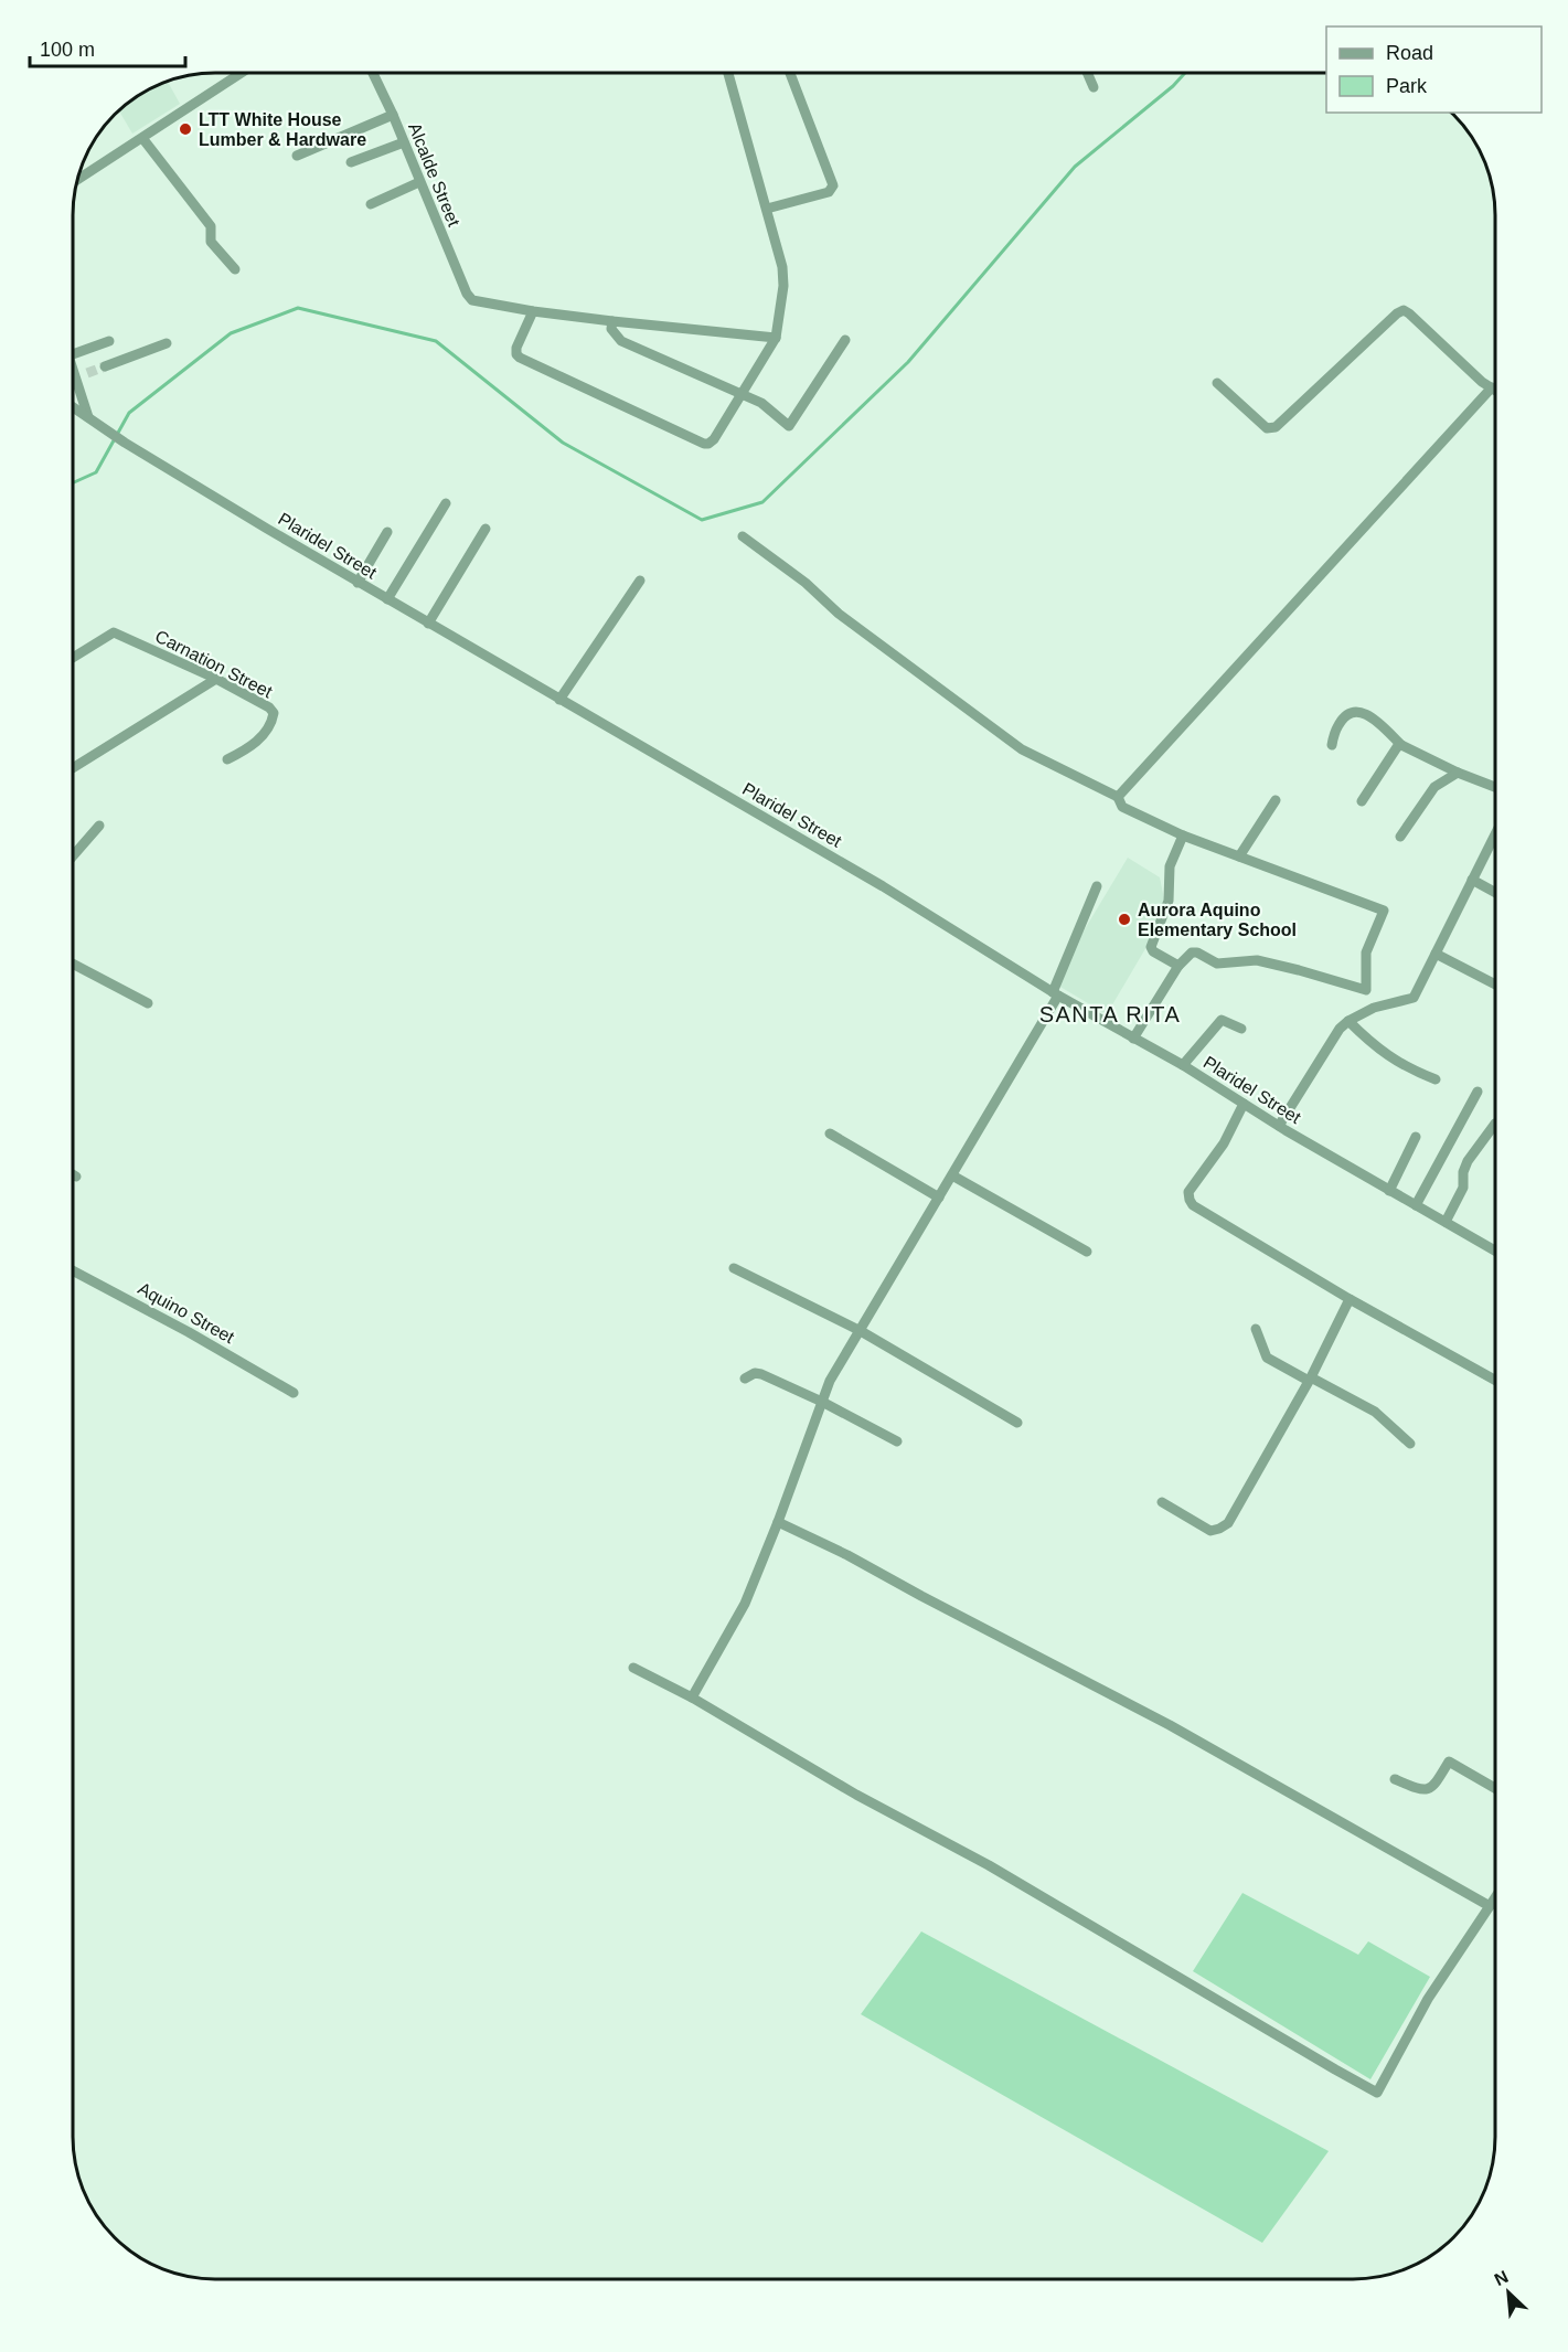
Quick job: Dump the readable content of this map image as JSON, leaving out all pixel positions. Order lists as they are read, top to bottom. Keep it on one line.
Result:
{"streets":{"street":["Alcalde Street","Plaridel Street","Carnation Street","Aquino Street"]},"districts":["SANTA RITA"],"places":["LTT White House Lumber & Hardware","Aurora Aquino Elementary School"],"legend":["Road","Park"],"scale_bar":"100 m","north":"top left"}
